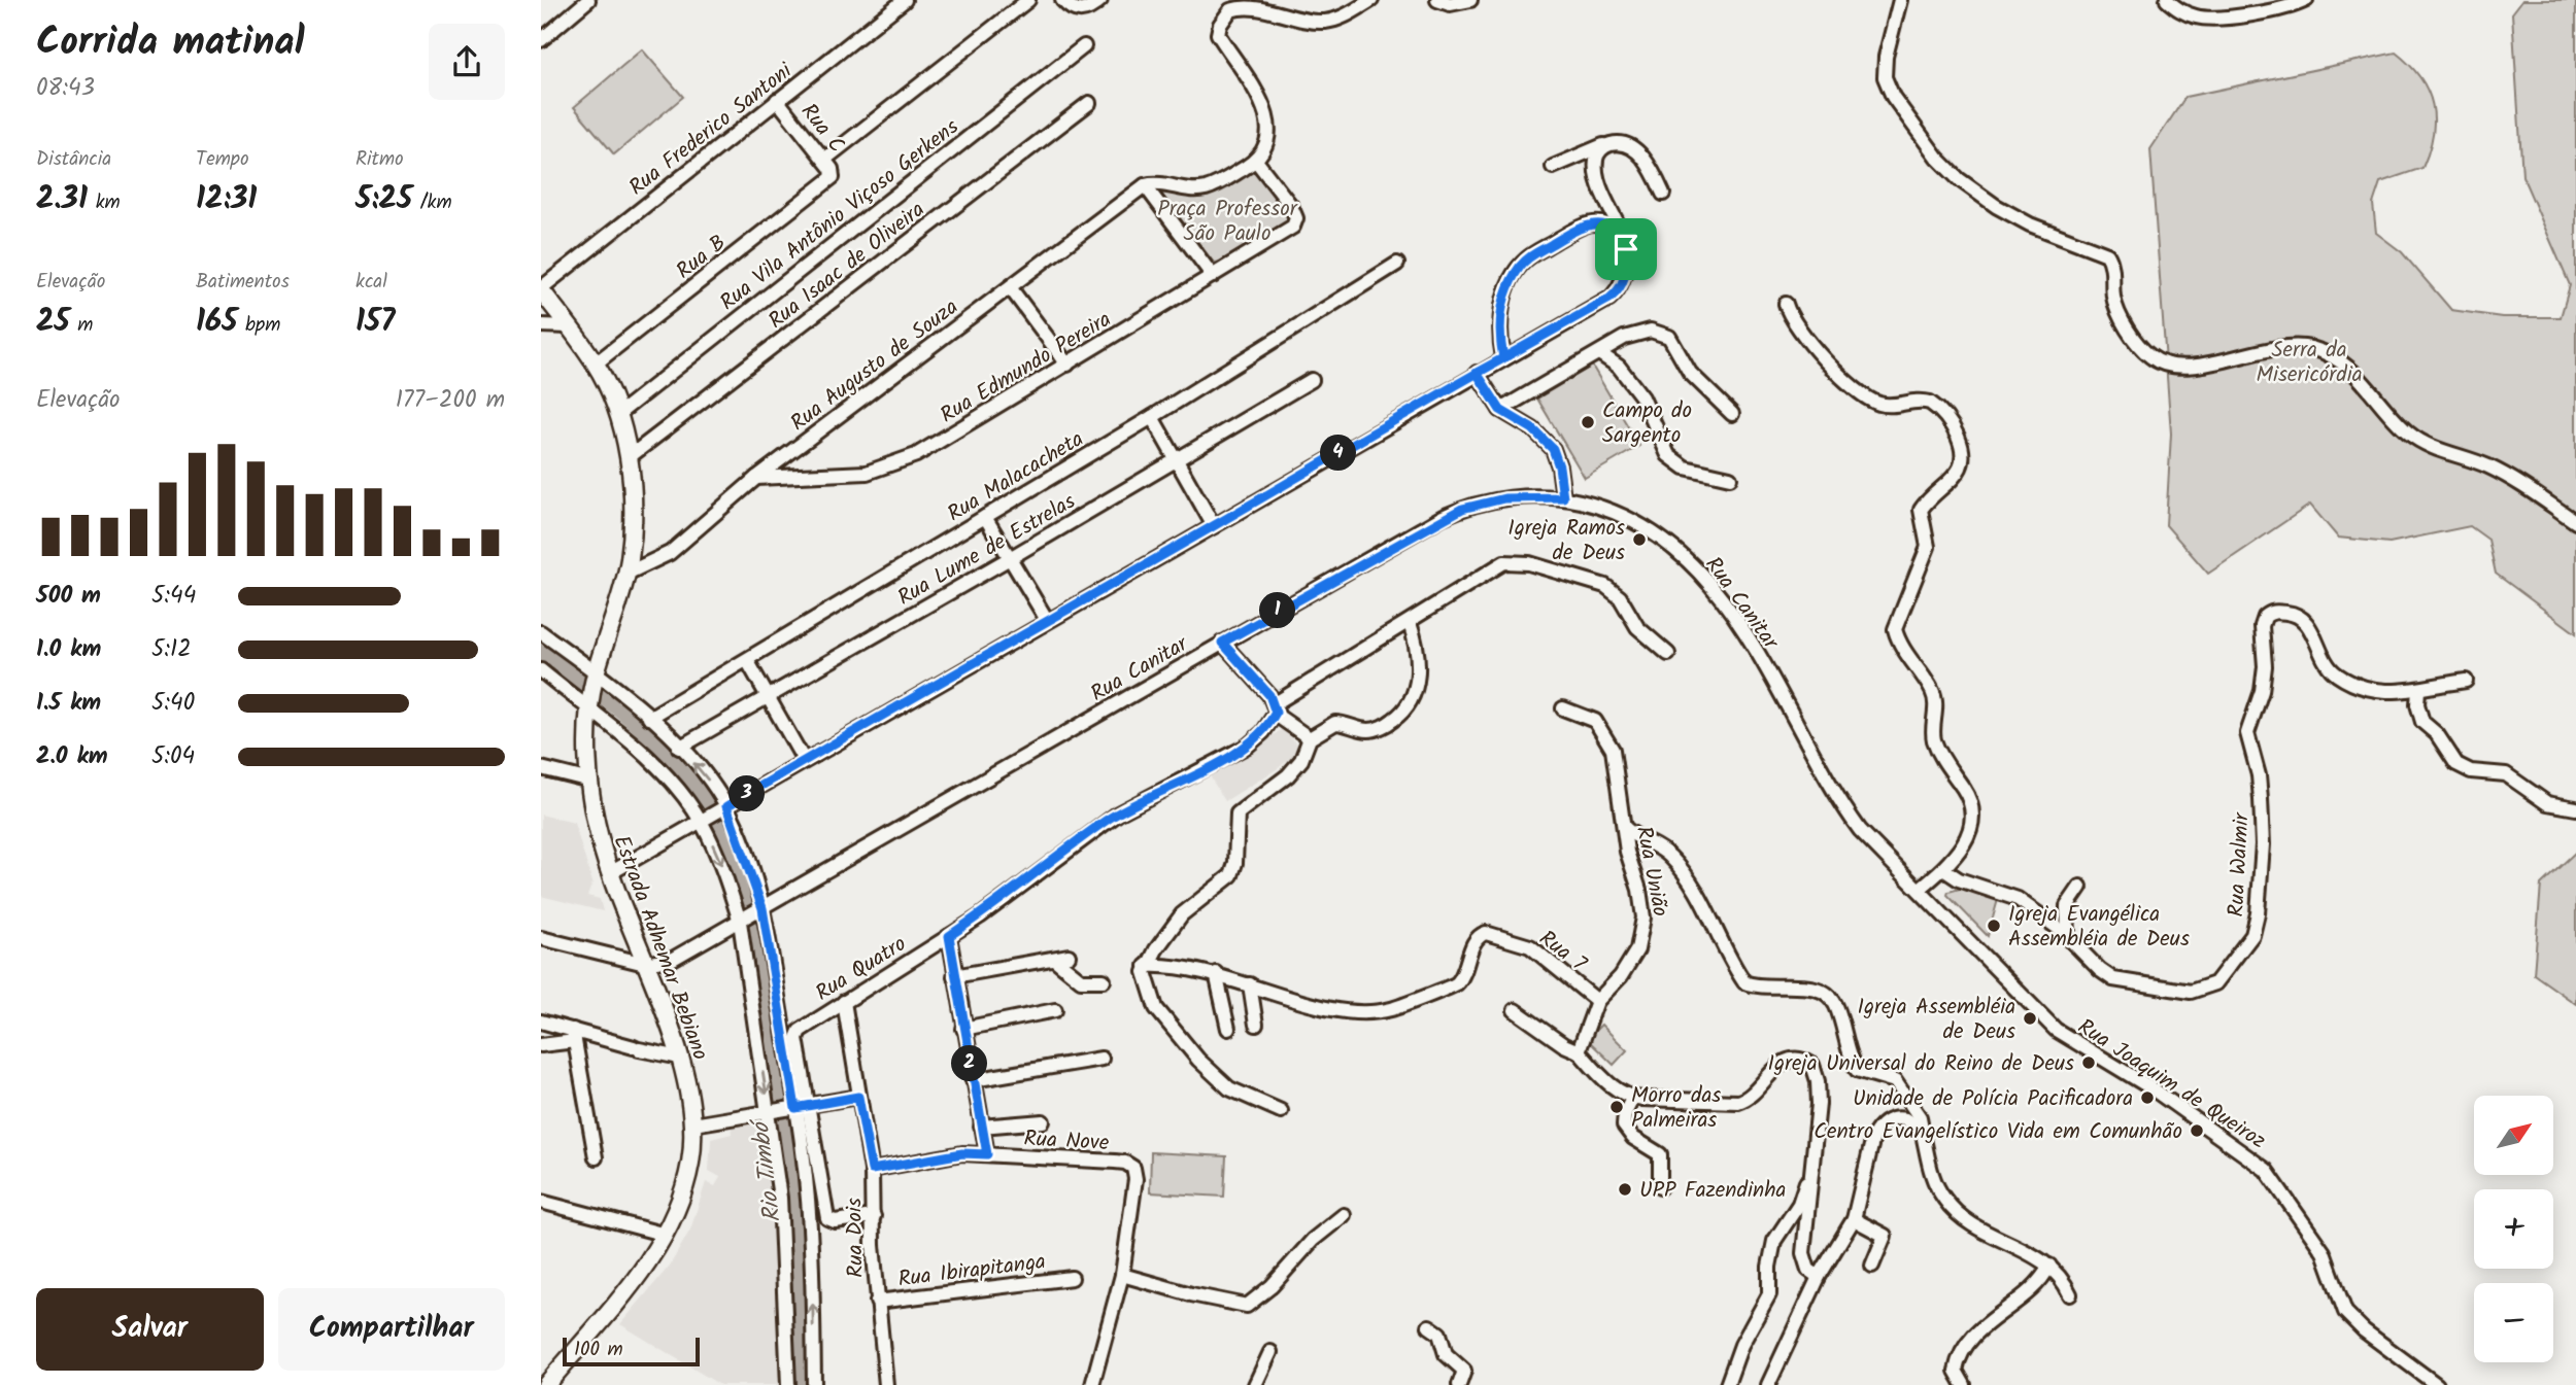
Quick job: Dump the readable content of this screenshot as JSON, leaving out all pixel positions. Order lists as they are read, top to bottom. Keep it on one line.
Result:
{"streets":{"main road":["Estrada Adhemar Bebiano"],"street":["Rua C","Rua Frederico Santoni","Rua Vila Antônio Viçoso Gerkens","Rua B","Rua Isaac de Oliveira","Rua Augusto de Souza","Rua Edmundo Pereira","Rua Malacacheta","Rua Lume de Estrelas","Rua Canitar","Rua Walmir","Rua União","Rua 7","Rua Quatro","Rua Joaquim de Queiroz","Rua Nove","Rua Dois","Rua Ibirapitanga"]},"crossings":[["Rua C","Rua Frederico Santoni"],["Rua C","Rua B"],["Rua Frederico Santoni","Estrada Adhemar Bebiano"],["Rua Vila Antônio Viçoso Gerkens","Estrada Adhemar Bebiano"],["Rua B","Estrada Adhemar Bebiano"],["Rua Isaac de Oliveira","Estrada Adhemar Bebiano"],["Rua Augusto de Souza","Rua Edmundo Pereira"],["Rua Augusto de Souza","Estrada Adhemar Bebiano"],["Rua Canitar","Estrada Adhemar Bebiano"],["Rua Canitar","Rua Joaquim de Queiroz"],["Rua União","Rua 7"],["Rua Quatro","Rua Dois"],["Rua Nove","Rua Dois"],["Rua Dois","Rua Ibirapitanga"]],"water":["Rio Timbó"],"parks":["Praça Professor São Paulo","Serra da Misericórdia"],"places":["Campo do Sargento","Igreja Ramos de Deus","Igreja Evangélica Assembléia de Deus","Igreja Assembléia de Deus","Igreja Universal do Reino de Deus","Unidade de Polícia Pacificadora","Morro das Palmeiras","Centro Evangelístico Vida em Comunhão","UPP Fazendinha"],"scale_bar":"100 m","north":"top right","page":{"heading":["Corrida matinal","08:43"],"stats":[["Distância","2.31 km"],["Tempo","12:31"],["Ritmo","5:25 /km"],["Elevação","25 m"],["Batimentos","165 bpm"],["kcal","157"]],"chart":["Elevação","177–200 m"],"pins":["4","1","3","2"],"list":[{"name":"500 m","note":"5:44"},{"name":"1.0 km","note":"5:12"},{"name":"1.5 km","note":"5:40"},{"name":"2.0 km","note":"5:04"}],"map_buttons":["+","−"],"buttons":["Salvar","Compartilhar"],"scale":"100 m"}}
